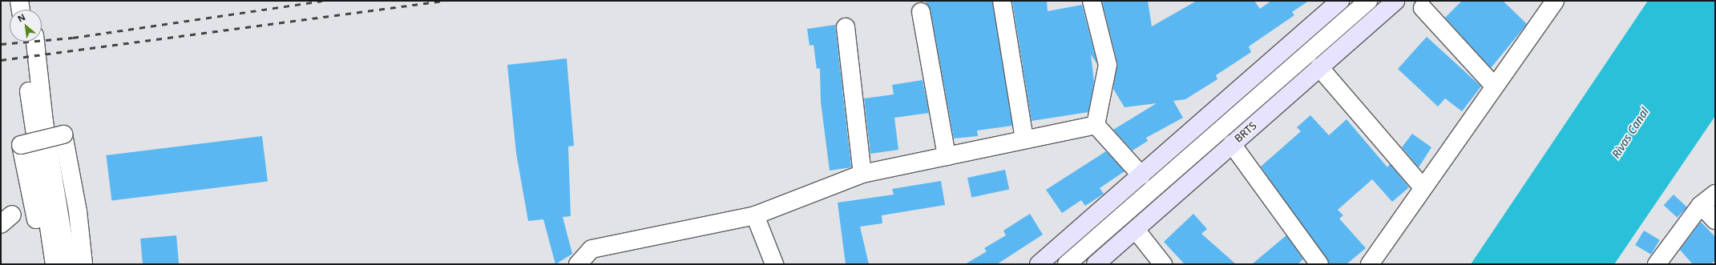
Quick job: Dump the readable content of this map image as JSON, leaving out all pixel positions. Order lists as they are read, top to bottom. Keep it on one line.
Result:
{"streets":{"main road":["BRTS"]},"water":["Rivas Canal"],"north":"top left"}
